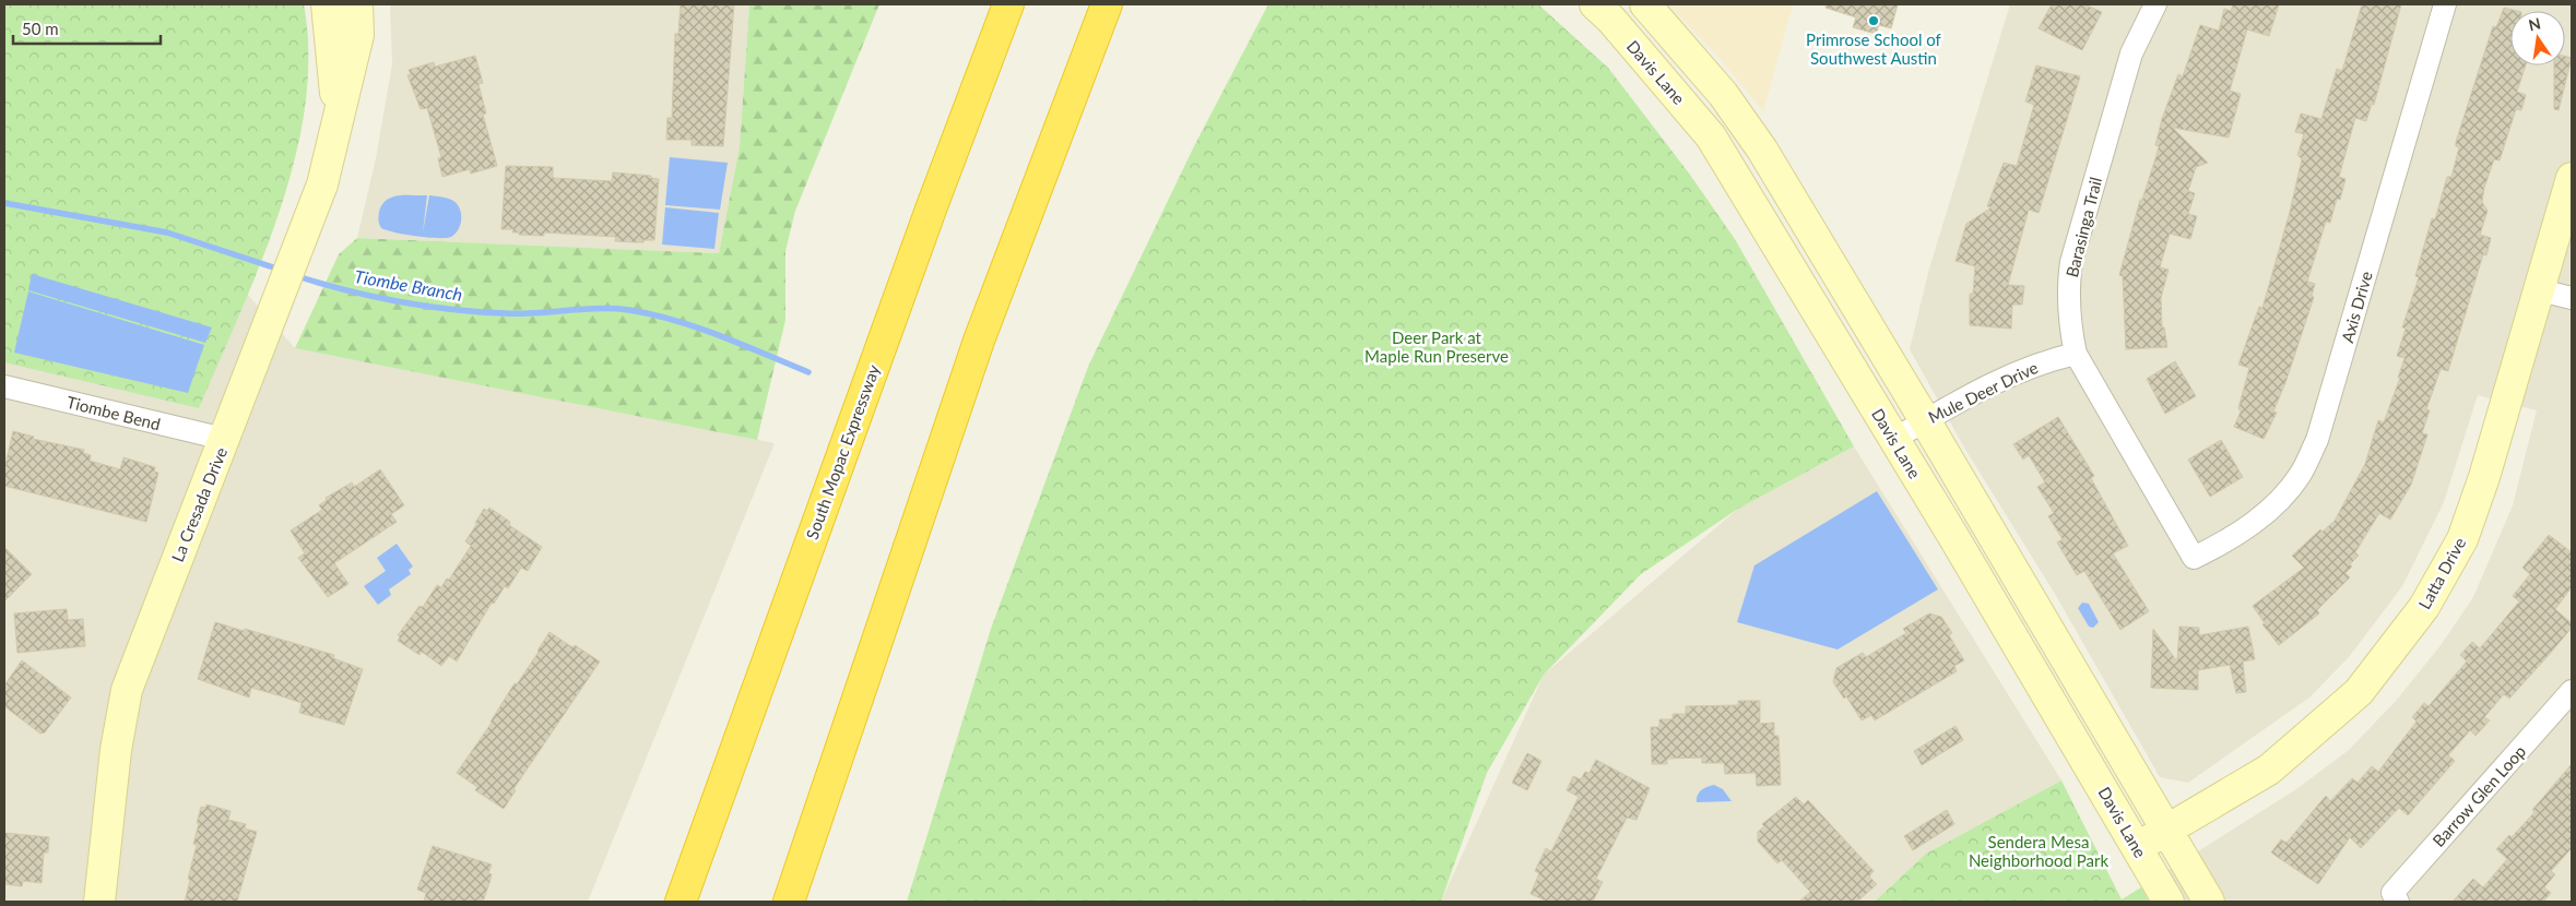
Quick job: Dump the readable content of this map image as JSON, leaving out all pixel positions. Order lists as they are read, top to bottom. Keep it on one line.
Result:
{"streets":{"highway":["South Mopac Expressway"],"main road":["Davis Lane","La Cresada Drive","Latta Drive"],"street":["Barasinga Trail","Axis Drive","Mule Deer Drive","Tiombe Bend","Barrow Glen Loop"]},"crossings":[["Davis Lane","Mule Deer Drive"],["Davis Lane","Latta Drive"],["Barasinga Trail","Axis Drive"],["Barasinga Trail","Mule Deer Drive"],["Tiombe Bend","La Cresada Drive"]],"water":["Tiombe Branch"],"parks":["Deer Park at Maple Run Preserve","Sendera Mesa Neighborhood Park"],"places":["Primrose School of Southwest Austin"],"scale_bar":"50 m","north":"top"}
